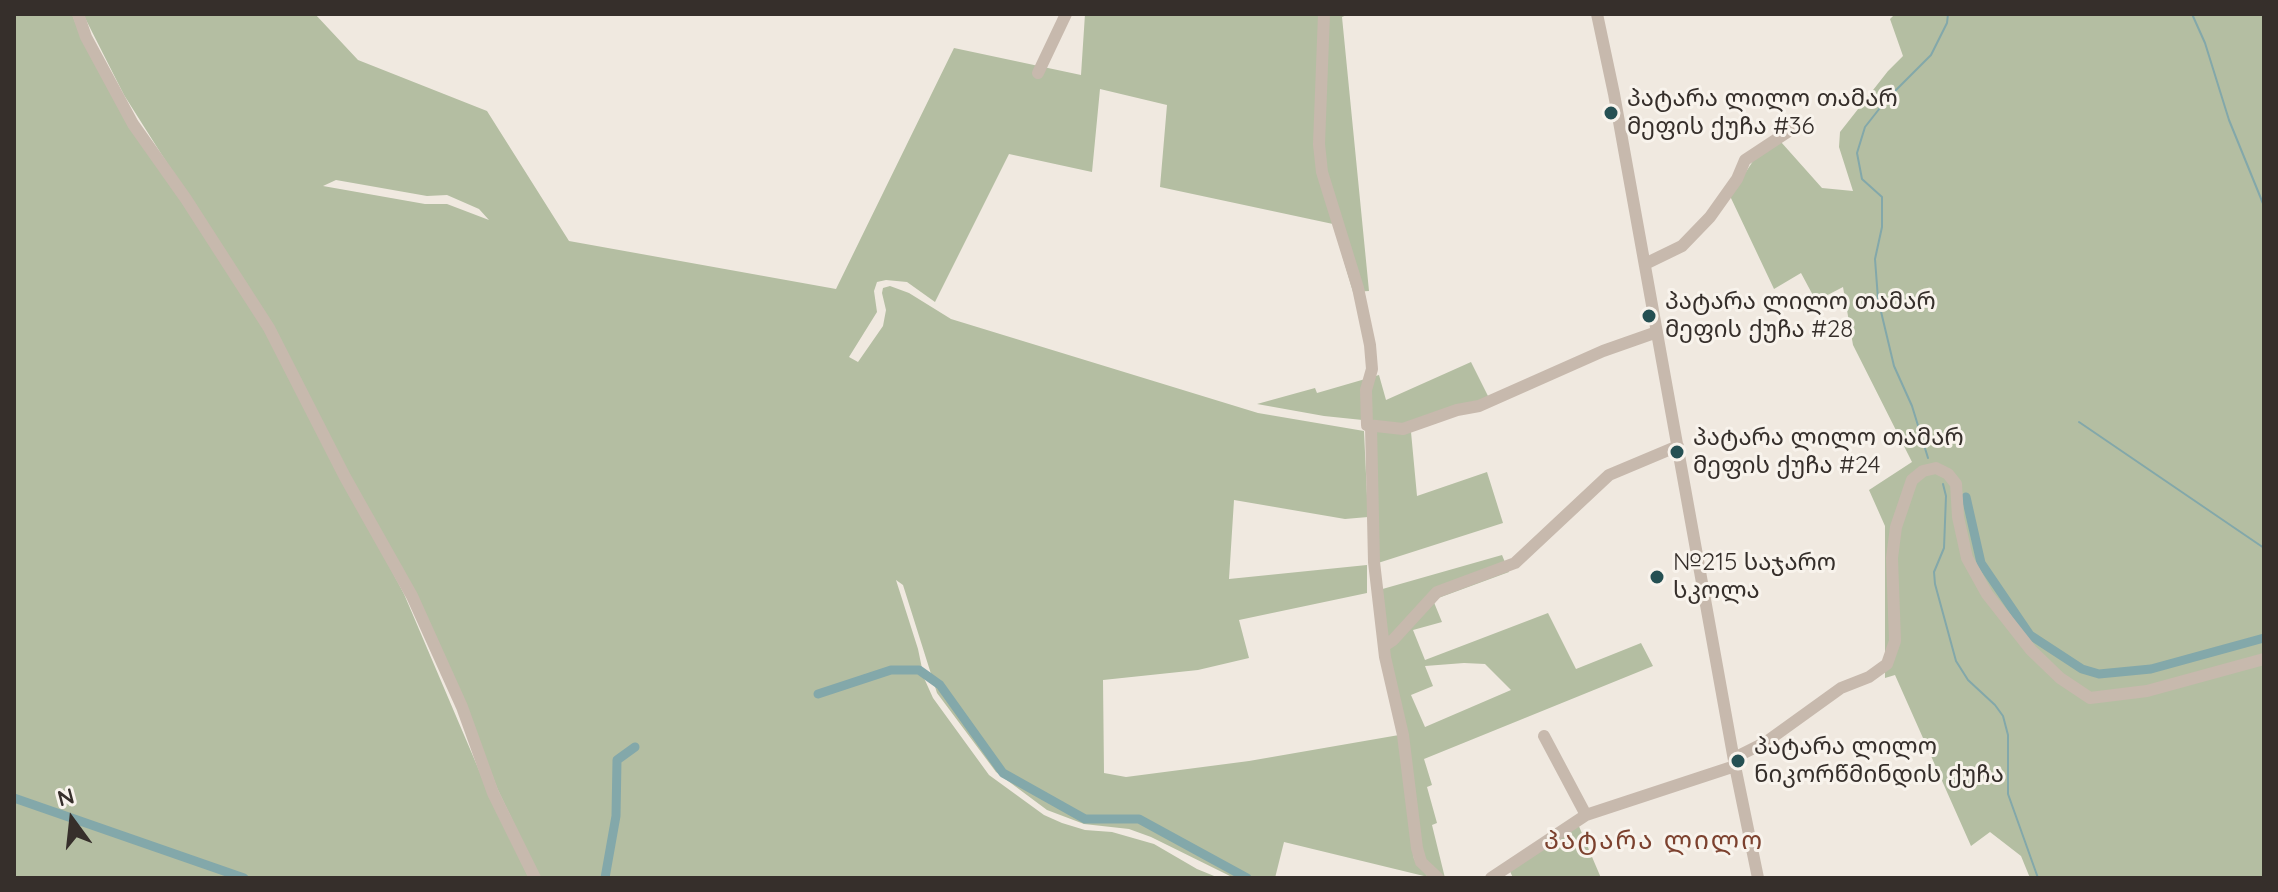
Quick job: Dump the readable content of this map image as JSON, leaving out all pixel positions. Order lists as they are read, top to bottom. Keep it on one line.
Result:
{"districts":["პატარა ლილო"],"places":["პატარა ლილო თამარ მეფის ქუჩა #36","პატარა ლილო თამარ მეფის ქუჩა #28","პატარა ლილო თამარ მეფის ქუჩა #24","№215 საჯარო სკოლა","პატარა ლილო ნიკორწმინდის ქუჩა"],"north":"top"}
